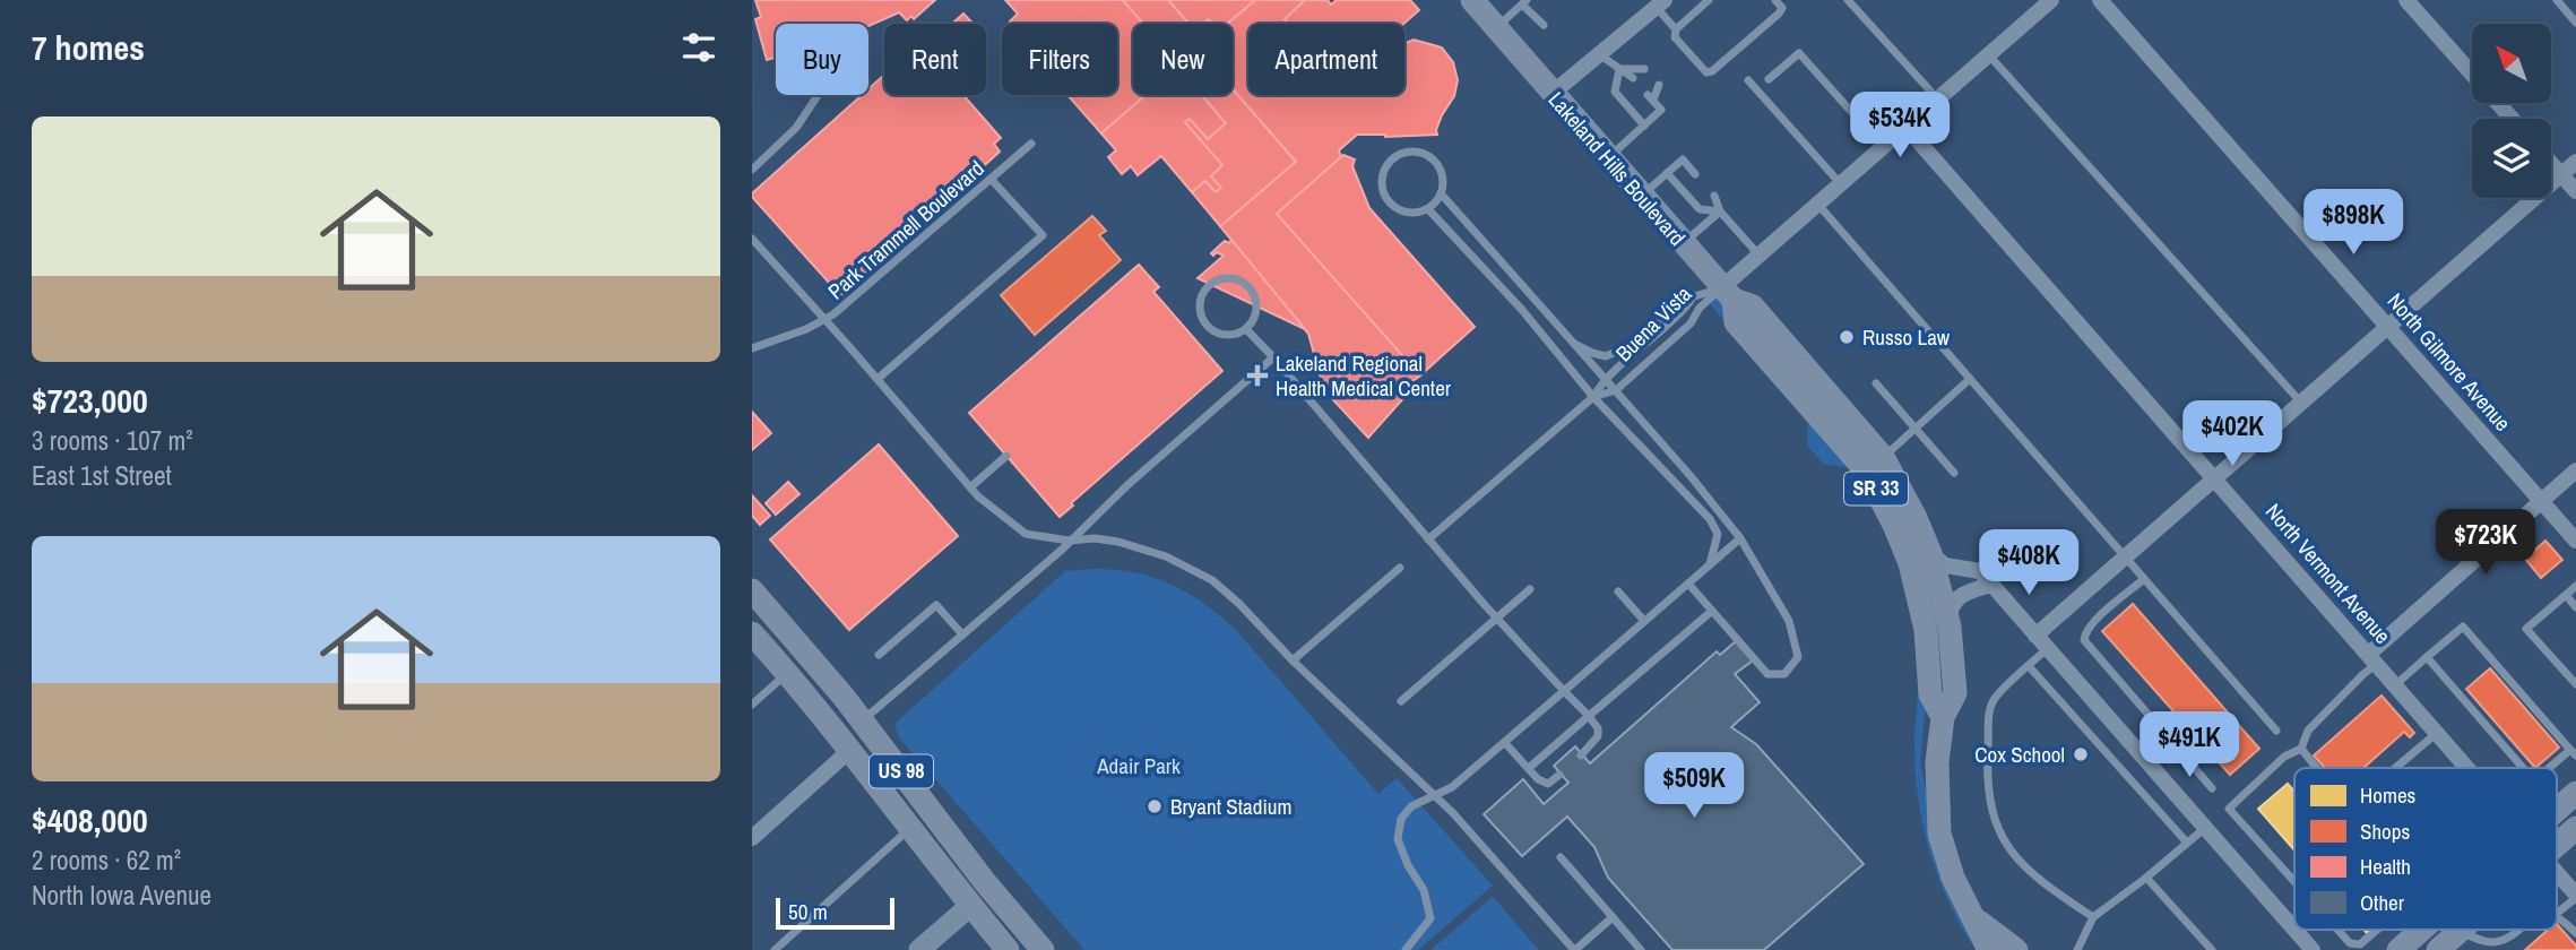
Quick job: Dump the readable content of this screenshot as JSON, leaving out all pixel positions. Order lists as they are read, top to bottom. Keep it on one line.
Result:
{"streets":{"main road":["Lakeland Hills Boulevard","SR 33","US 98"],"street":["North Gilmore Avenue","North Vermont Avenue"],"lane":["Park Trammell Boulevard","Buena Vista"]},"crossings":[["Lakeland Hills Boulevard","Buena Vista"]],"parks":["Adair Park"],"places":{"other":["Russo Law","Cox School","Bryant Stadium"],"health":["Lakeland Regional Health Medical Center"]},"legend":["Homes","Shops","Health","Other"],"scale_bar":"50 m","north":"top left","page":{"heading":"7 homes","chip":["Buy","Rent","Filters","New","Apartment"],"price":["$534K","$898K","$402K","$723K","$408K","$491K","$509K"],"list":[{"name":"$723,000","note":"3 rooms · 107 m² · East 1st Street"},{"name":"$408,000","note":"2 rooms · 62 m² · North Iowa Avenue"}],"scale":"50 m"}}
